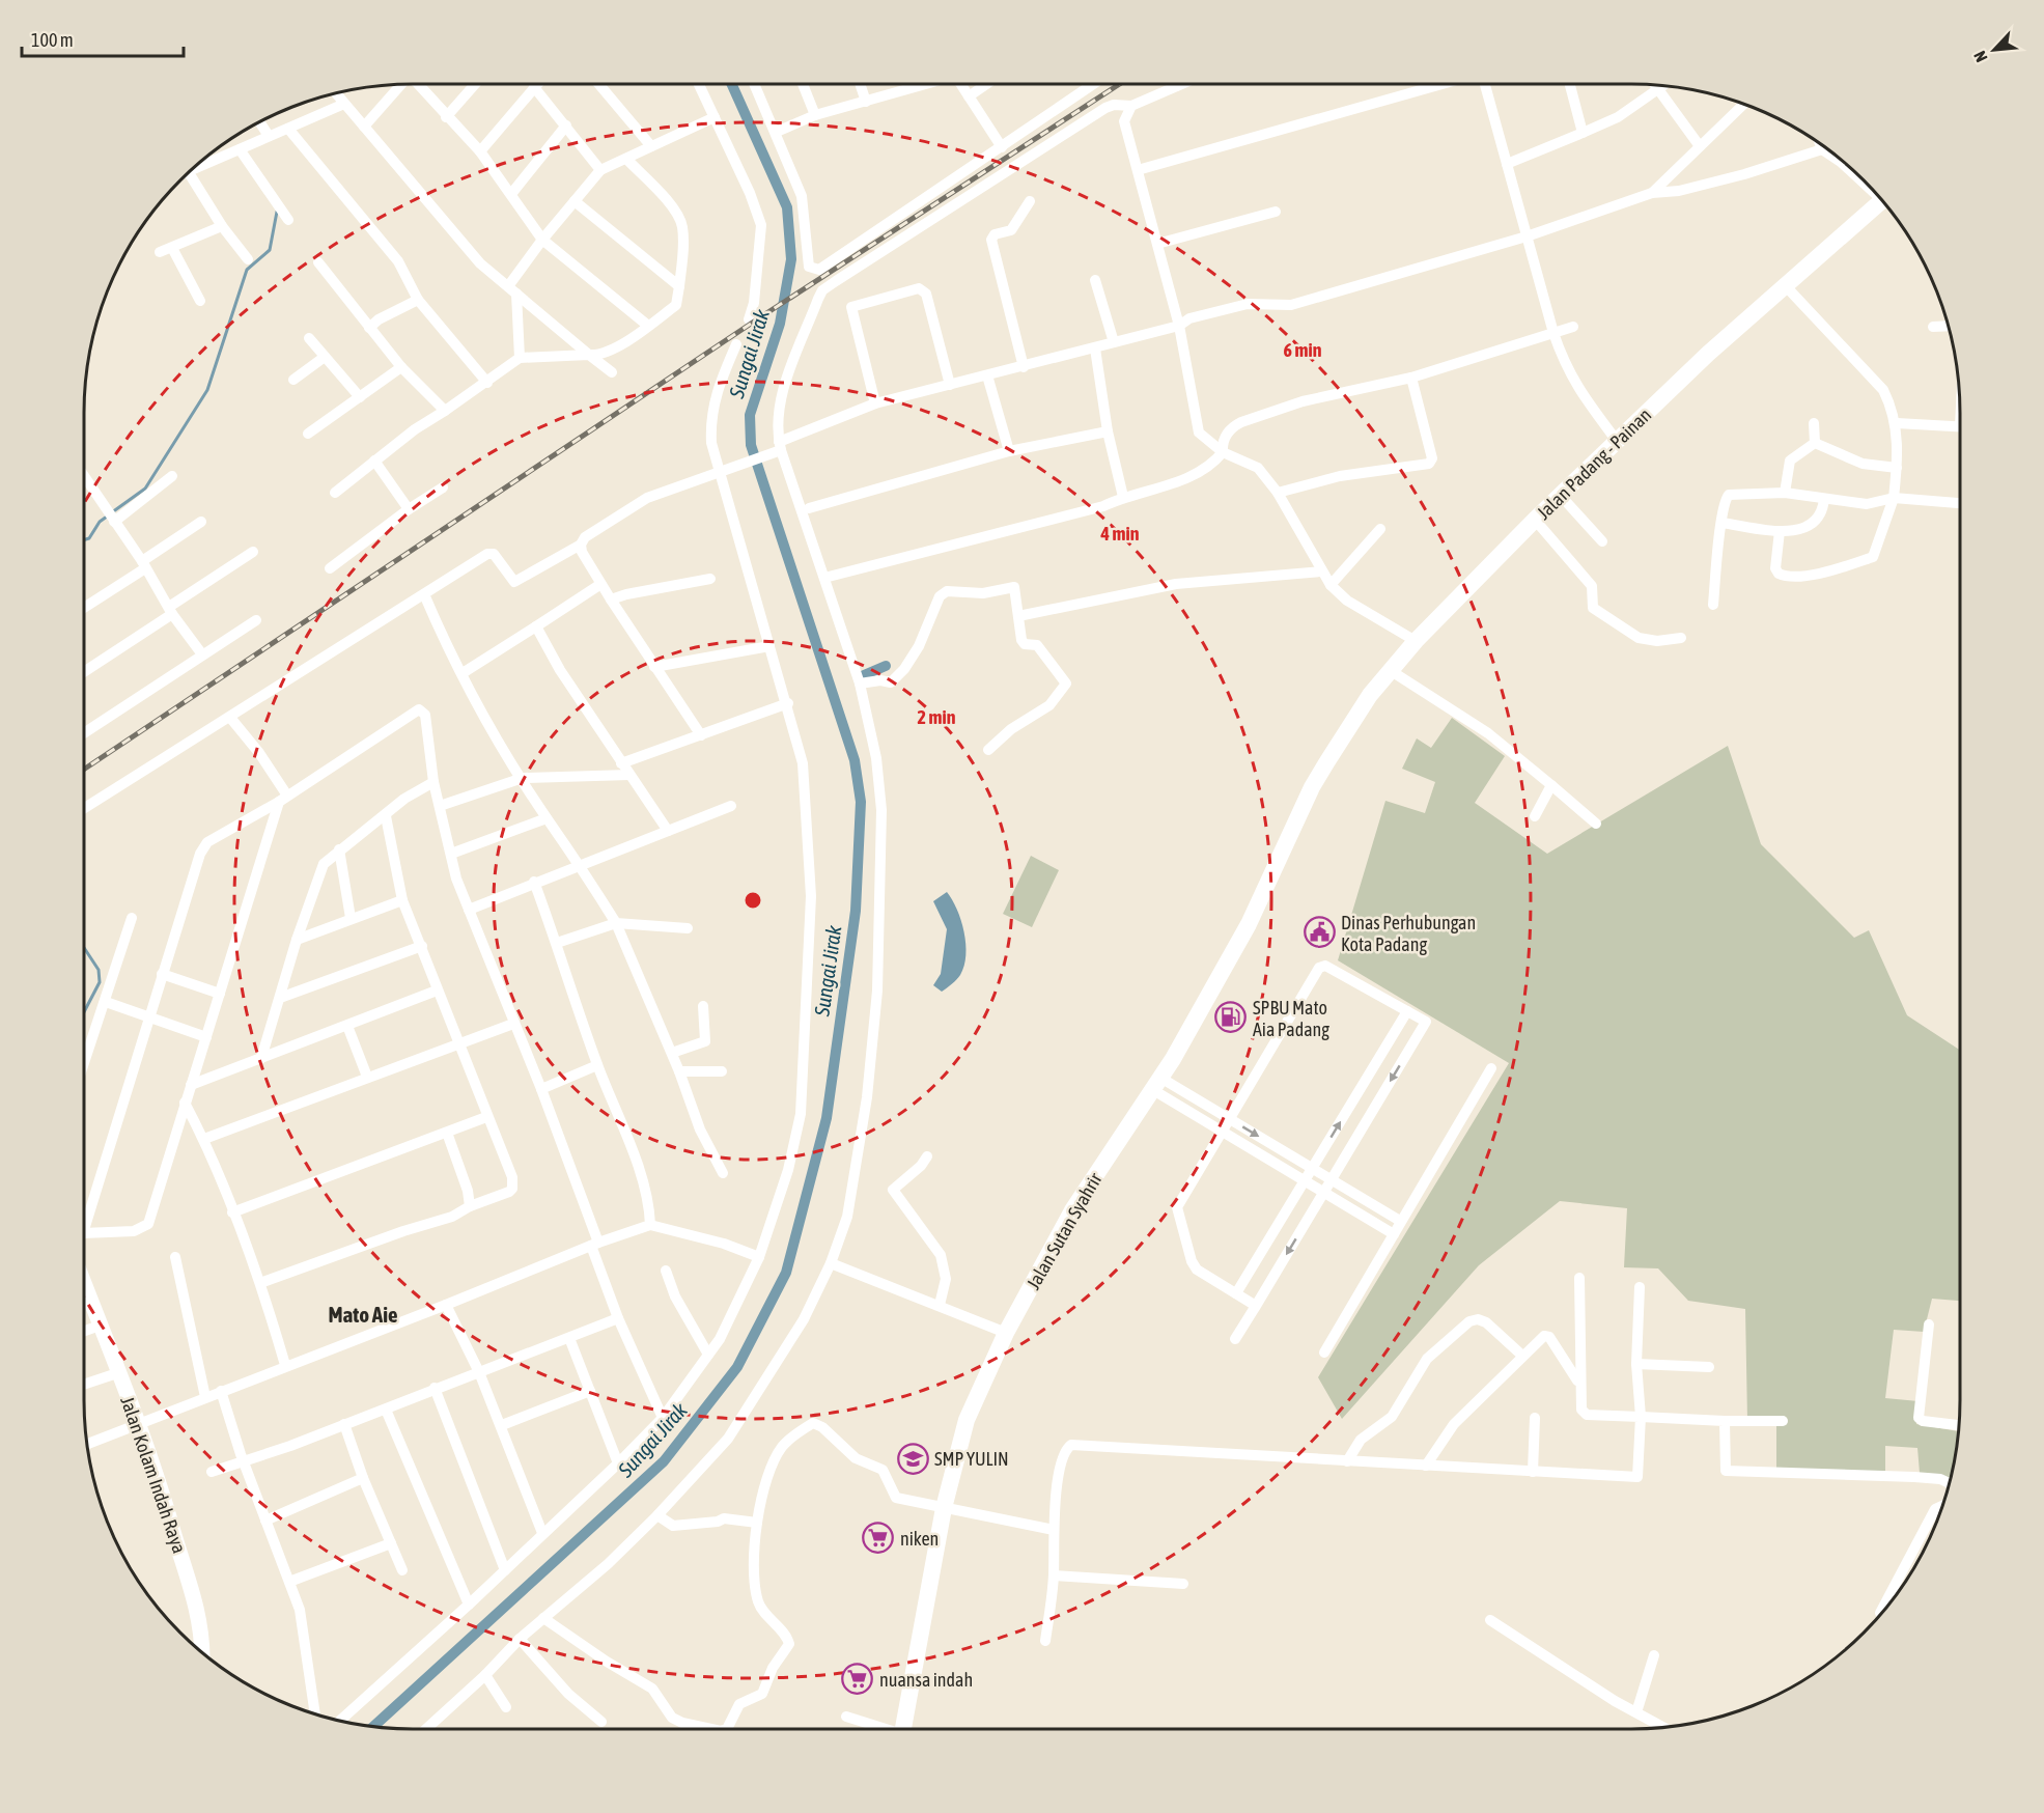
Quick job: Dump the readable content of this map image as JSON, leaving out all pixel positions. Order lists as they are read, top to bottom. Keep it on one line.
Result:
{"streets":{"main road":["Jalan Padang - Painan","Jalan Sutan Syahrir"],"street":["Jalan Kolam Indah Raya"]},"crossings":[["Jalan Padang - Painan","Jalan Sutan Syahrir"]],"districts":["Mato Aie"],"water":["Sungai Jirak"],"places":{"public building":["Dinas Perhubungan Kota Padang"],"fuel station":["SPBU Mato Aia Padang"],"school or university":["SMP YULIN"],"supermarket":["niken","nuansa indah"]},"scale_bar":"100 m","north":"bottom left","rings":["6 min","4 min","2 min"]}
